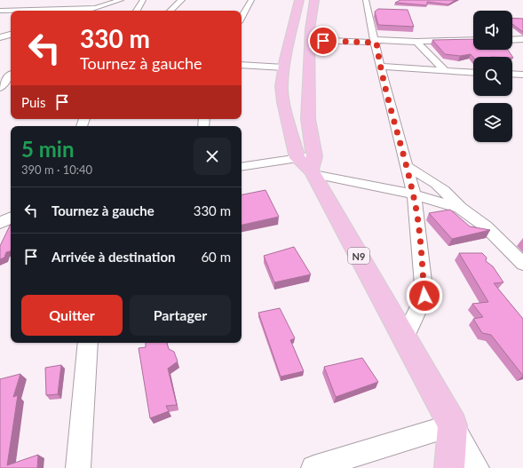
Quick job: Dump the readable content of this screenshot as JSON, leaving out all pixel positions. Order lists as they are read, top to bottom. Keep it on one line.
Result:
{"streets":{"highway":["N9"]},"page":{"turn":["330 m","Tournez à gauche"],"then":"Puis","heading":["5 min","390 m · 10:40"],"list":[{"name":"Tournez à gauche","value":"330 m"},{"name":"Arrivée à destination","value":"60 m"}],"buttons":["Quitter","Partager"]}}
